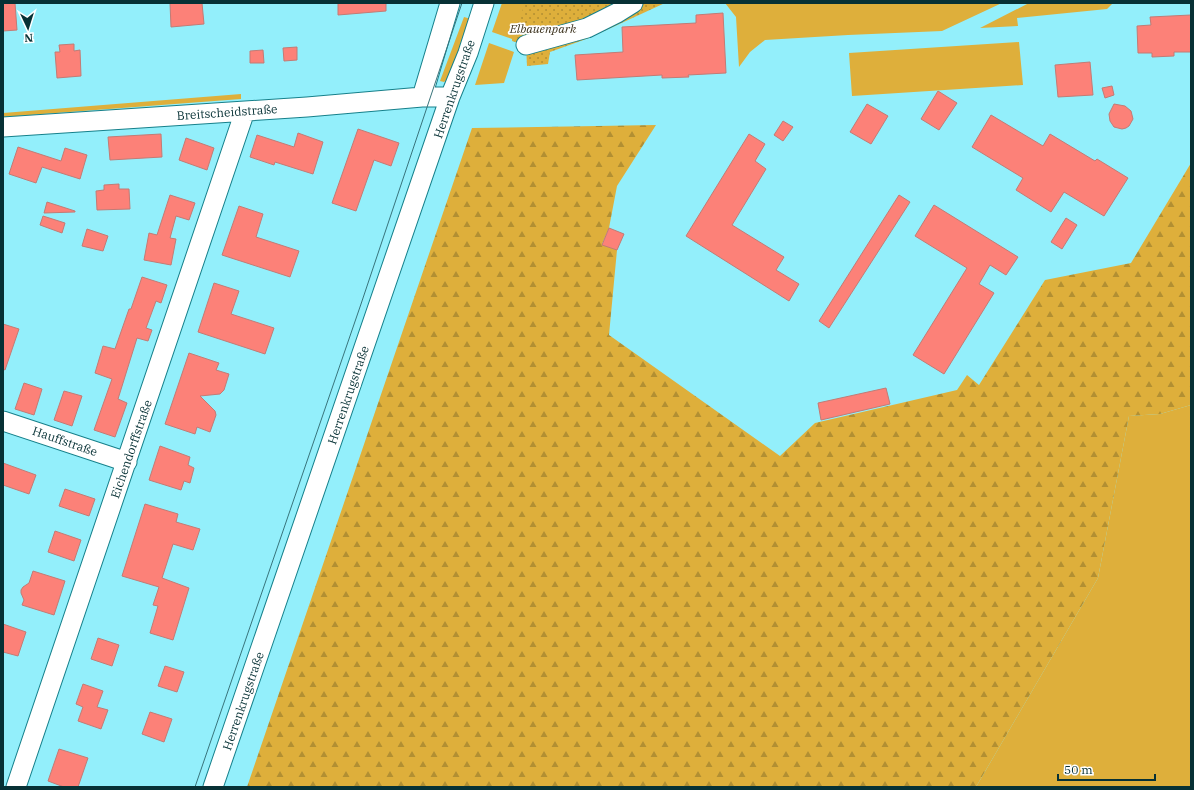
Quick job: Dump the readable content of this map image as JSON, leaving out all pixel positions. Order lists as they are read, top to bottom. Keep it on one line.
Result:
{"streets":{"street":["Herrenkrugstraße","Breitscheidstraße","Hauffstraße","Eichendorffstraße"]},"crossings":[["Herrenkrugstraße","Breitscheidstraße"],["Breitscheidstraße","Eichendorffstraße"],["Hauffstraße","Eichendorffstraße"]],"parks":["Elbauenpark"],"scale_bar":"50 m","north":"bottom"}
